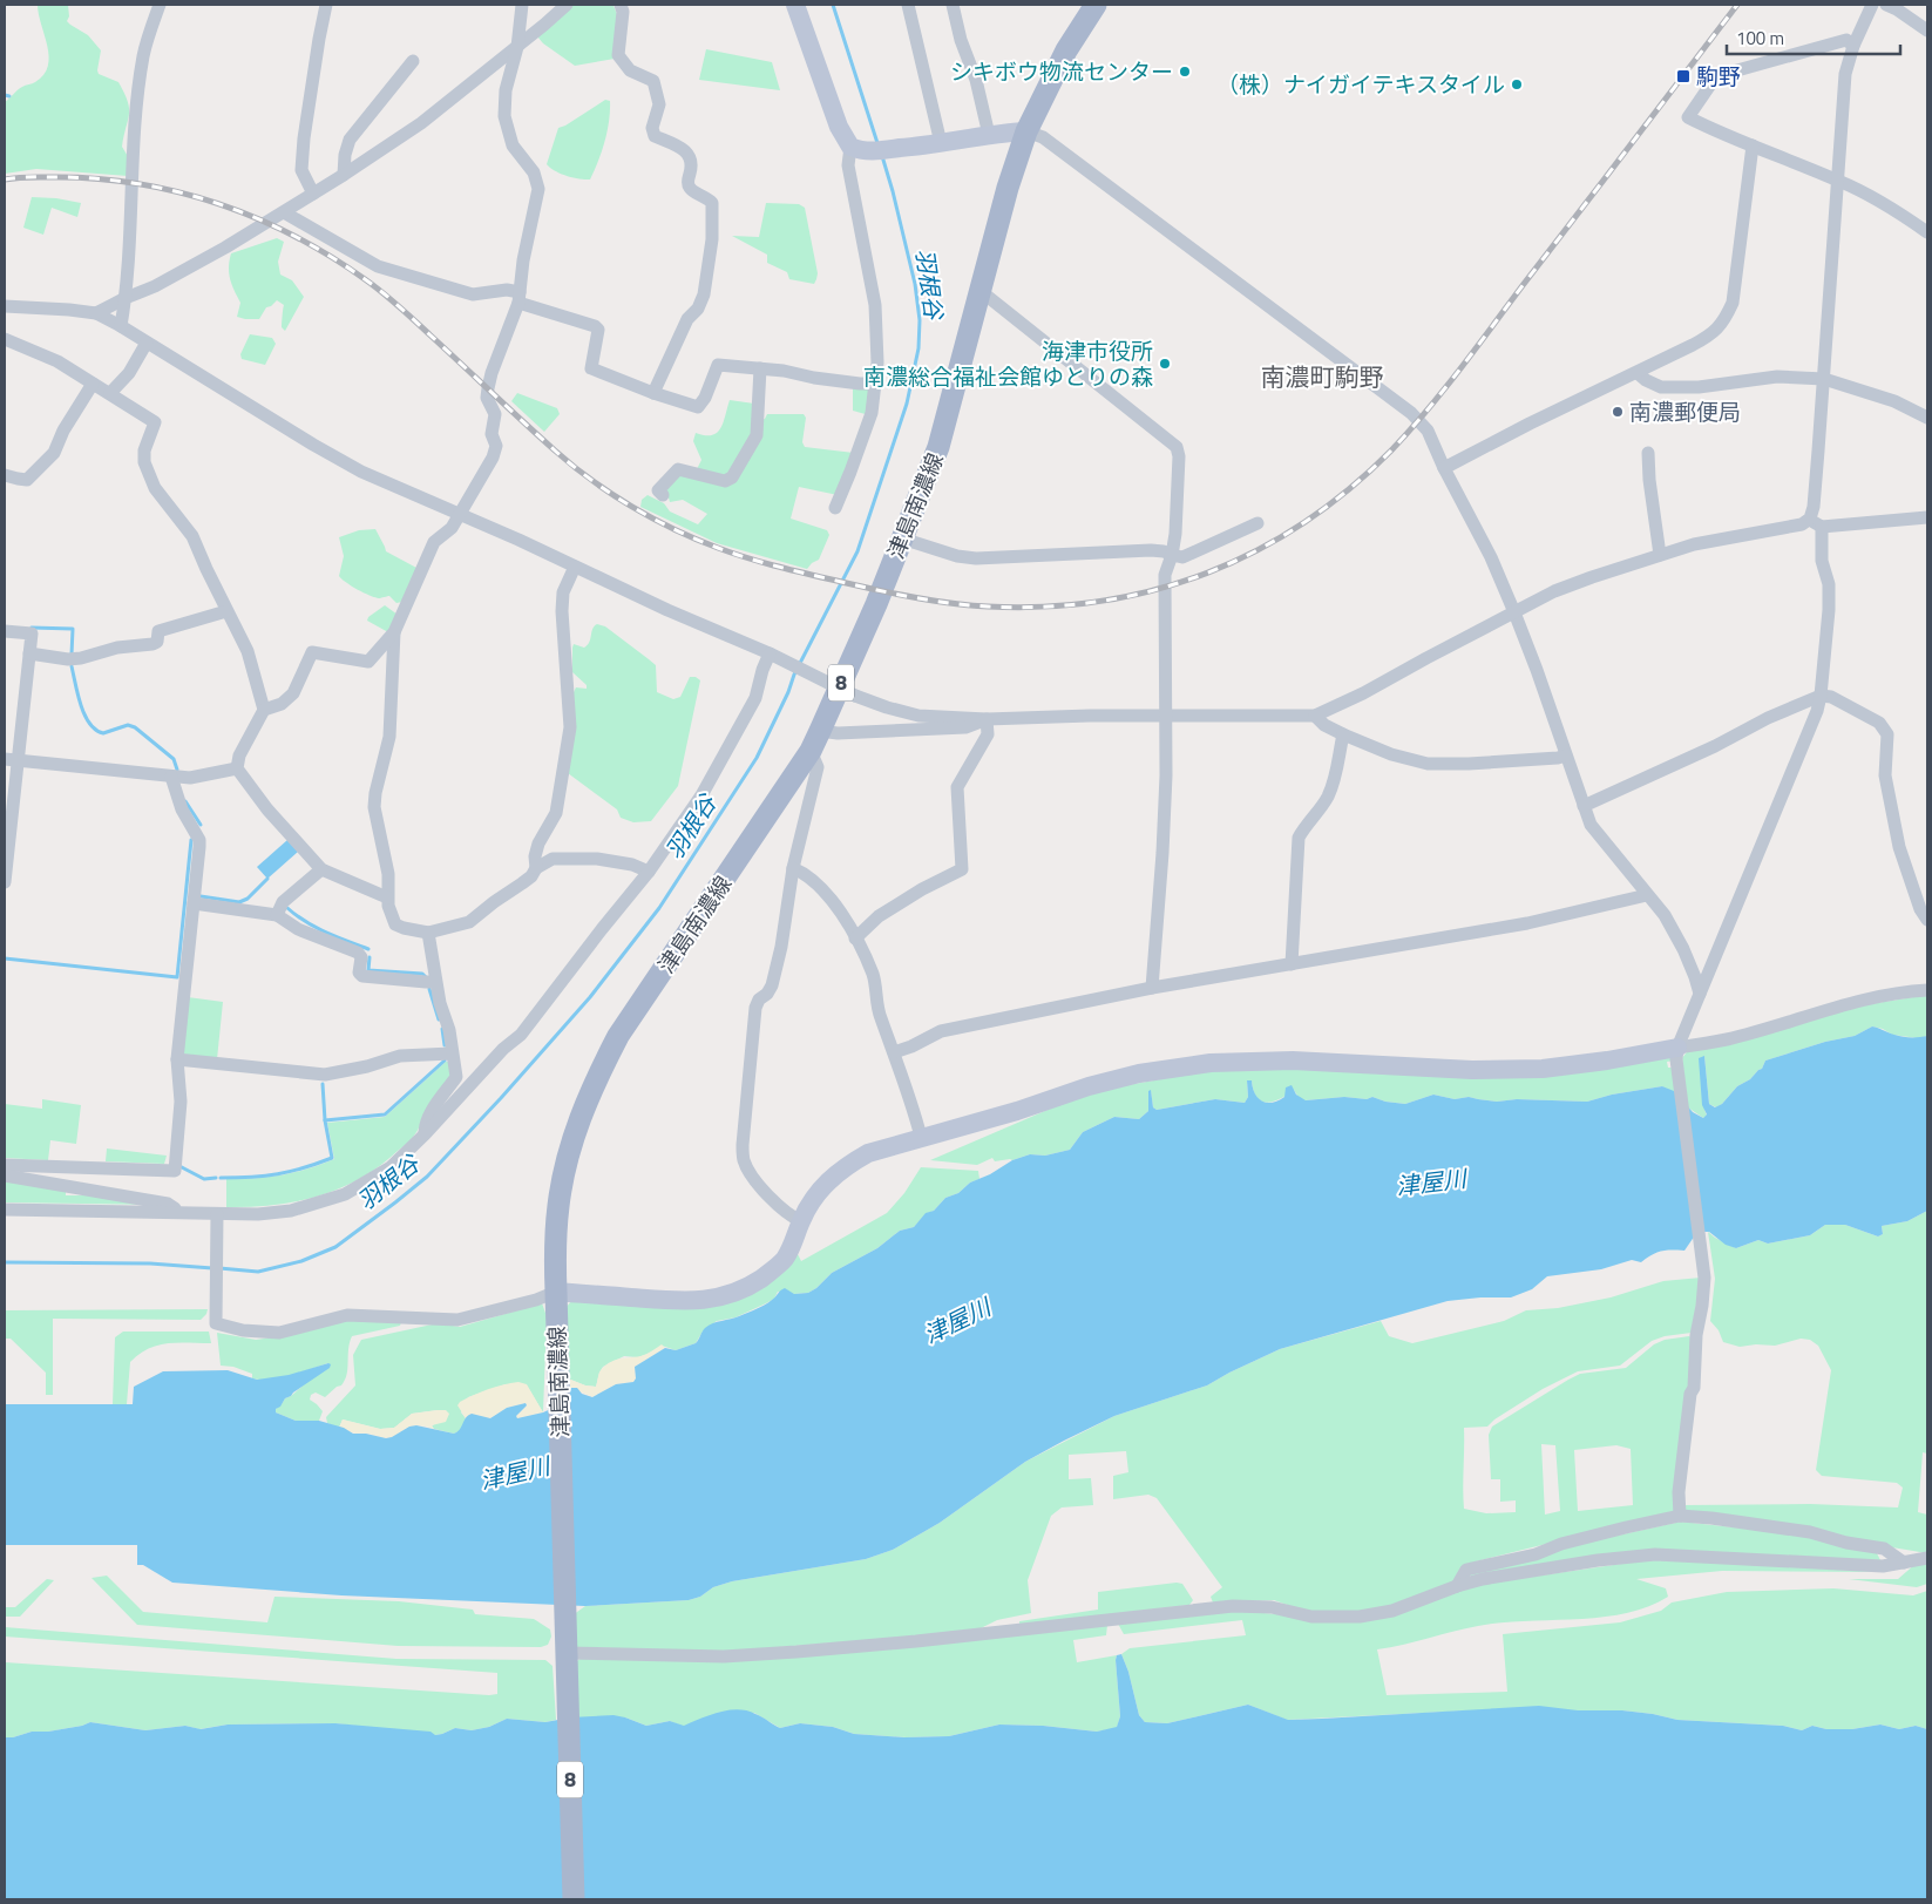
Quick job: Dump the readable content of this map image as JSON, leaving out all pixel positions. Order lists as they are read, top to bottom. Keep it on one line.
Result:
{"streets":{"main road":["津島南濃線","8"]},"districts":["南濃町駒野"],"water":["羽根谷","津屋川"],"places":{"other":["シキボウ物流センター","（株）ナイガイテキスタイル","海津市役所 南濃総合福祉会館ゆとりの森","南濃郵便局"],"transit":["駒野"]},"scale_bar":"100 m"}
